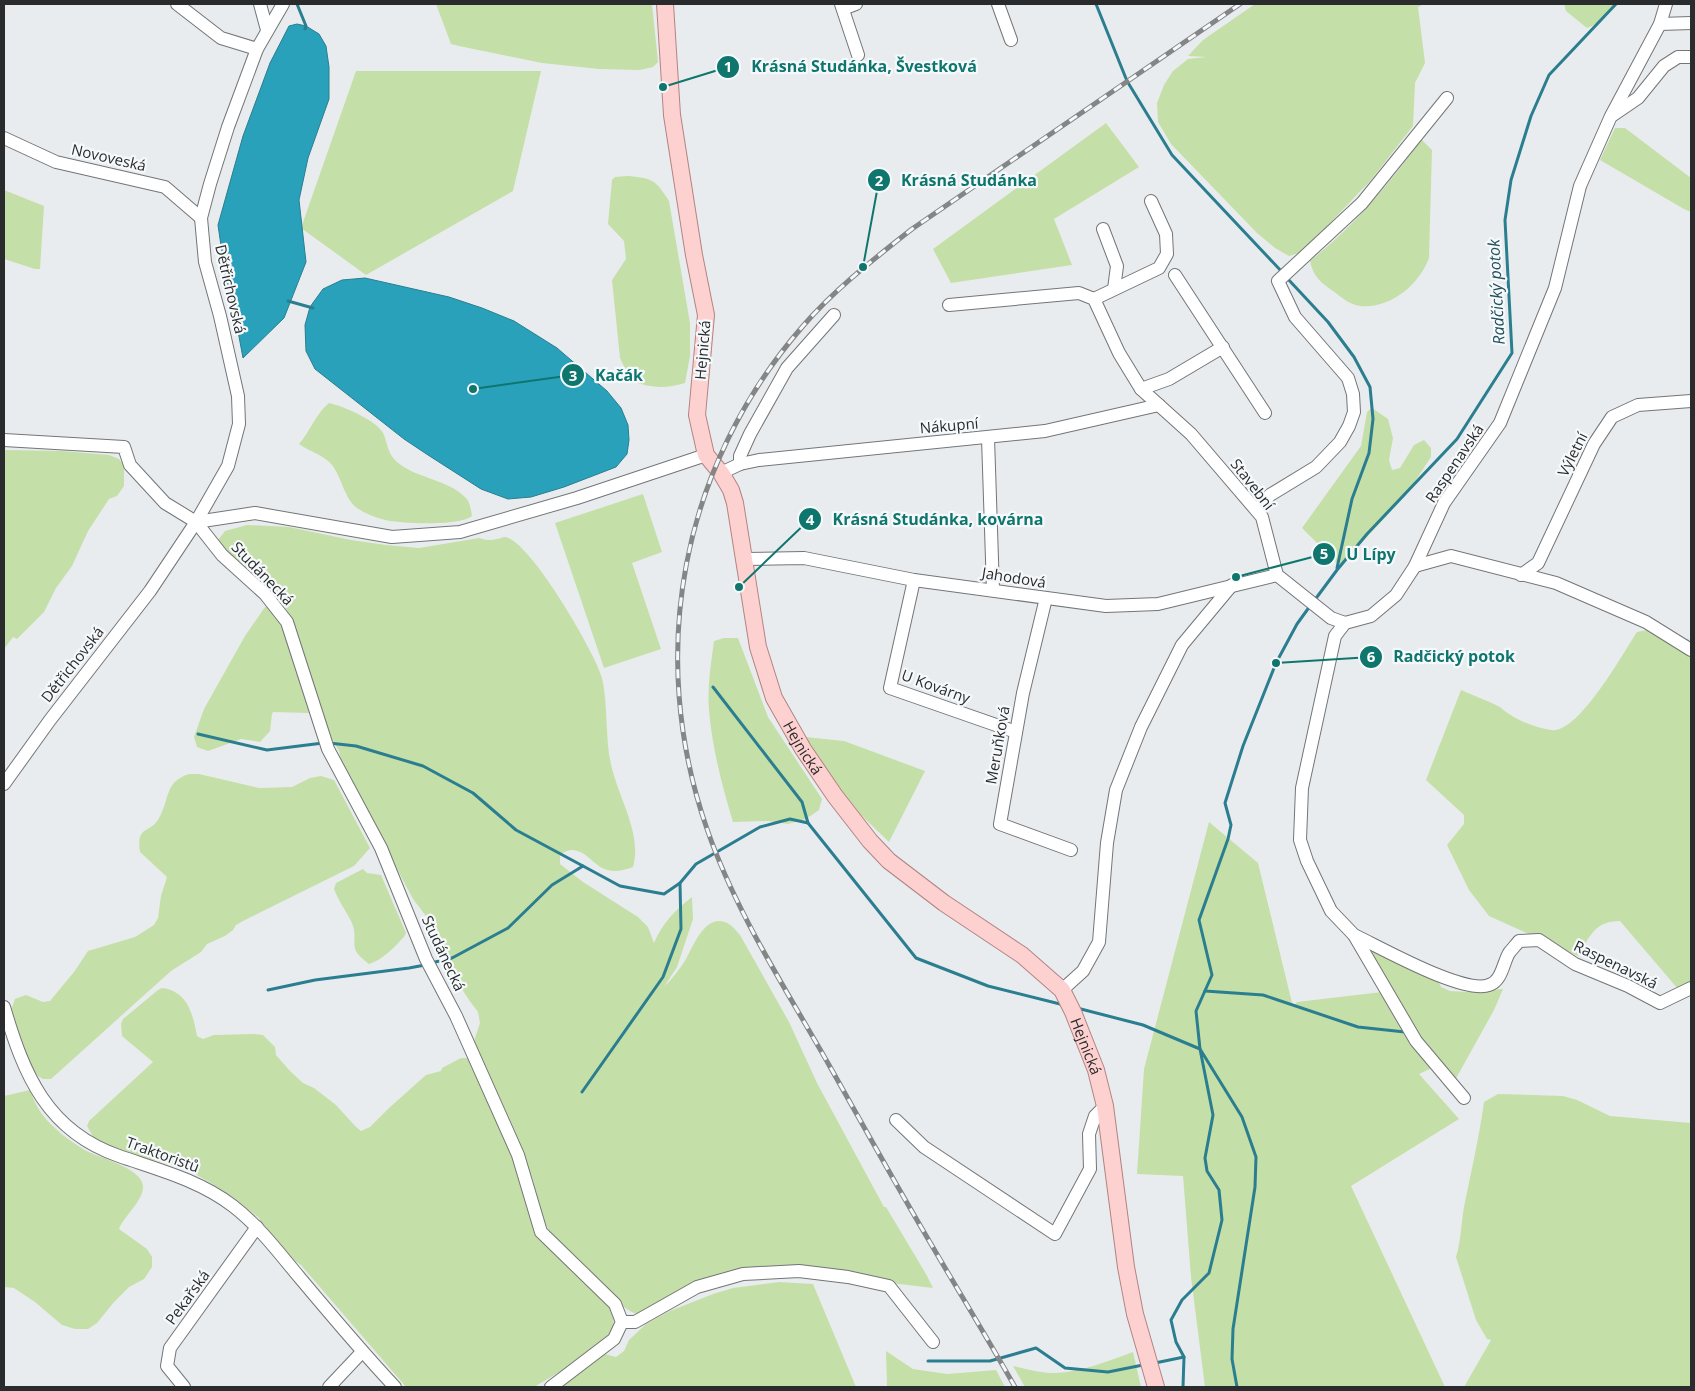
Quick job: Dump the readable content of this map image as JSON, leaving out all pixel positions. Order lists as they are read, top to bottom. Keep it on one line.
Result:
{"streets":{"main road":["Hejnická"],"street":["Novoveská","Dětřichovská","Nákupní","Výletní","Raspenavská","Stavební","Studánecká","Jahodová","U Kovárny","Meruňková","Traktoristů","Pekařská"]},"crossings":[["Novoveská","Dětřichovská"],["Dětřichovská","Studánecká"],["Hejnická","Nákupní"],["Hejnická","Jahodová"],["Nákupní","Stavební"],["Stavební","Jahodová"],["Jahodová","U Kovárny"],["Jahodová","Meruňková"],["U Kovárny","Meruňková"],["Traktoristů","Pekařská"]],"water":["Radčický potok"],"places":["Krásná Studánka, Švestková","Krásná Studánka","Kačák","U Lípy","Krásná Studánka, kovárna","Radčický potok"]}
